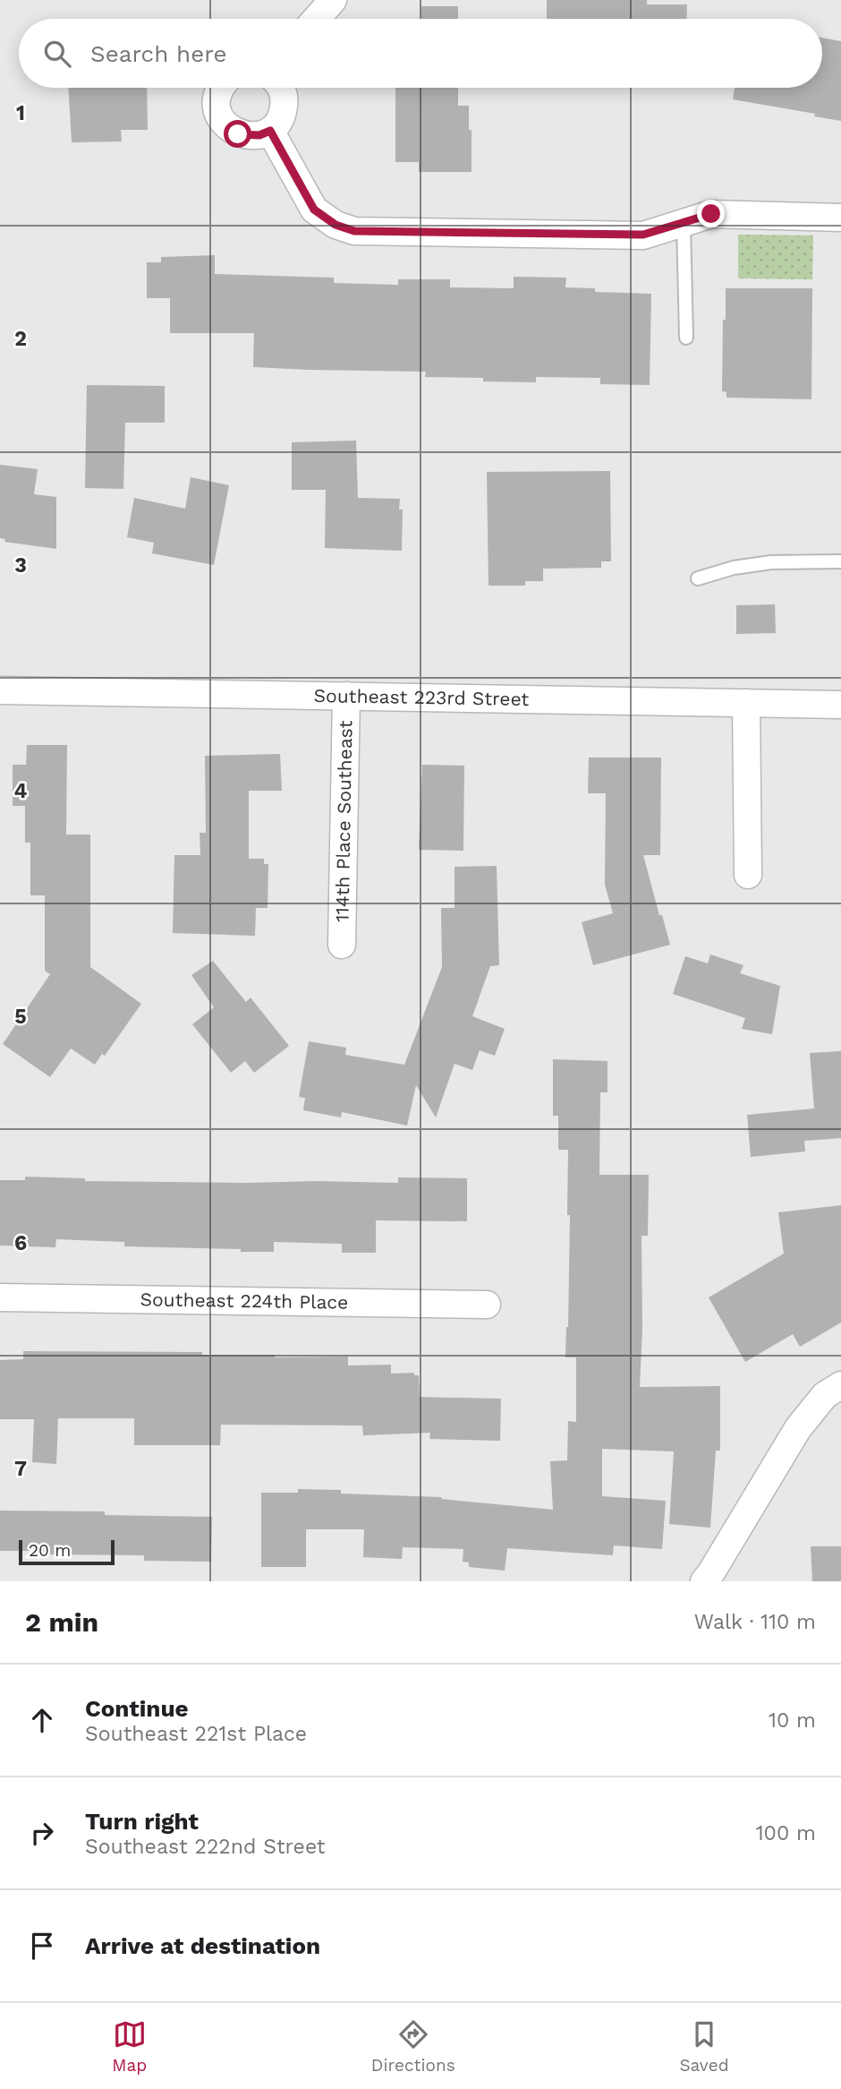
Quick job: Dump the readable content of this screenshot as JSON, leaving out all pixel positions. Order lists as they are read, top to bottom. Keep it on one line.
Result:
{"streets":{"street":["Southeast 223rd Street","114th Place Southeast","Southeast 224th Place"]},"crossings":[["Southeast 223rd Street","114th Place Southeast"]],"scale_bar":"20 m","page":{"search":"Search here","scale":"20 m","heading":["2 min","Walk · 110 m"],"list":[["Continue","Southeast 221st Place","10 m"],["Turn right","Southeast 222nd Street","100 m"],"Arrive at destination"],"nav":["Map","Directions","Saved"]},"grid":{"rows":["1","2","3","4","5","6","7"]}}
